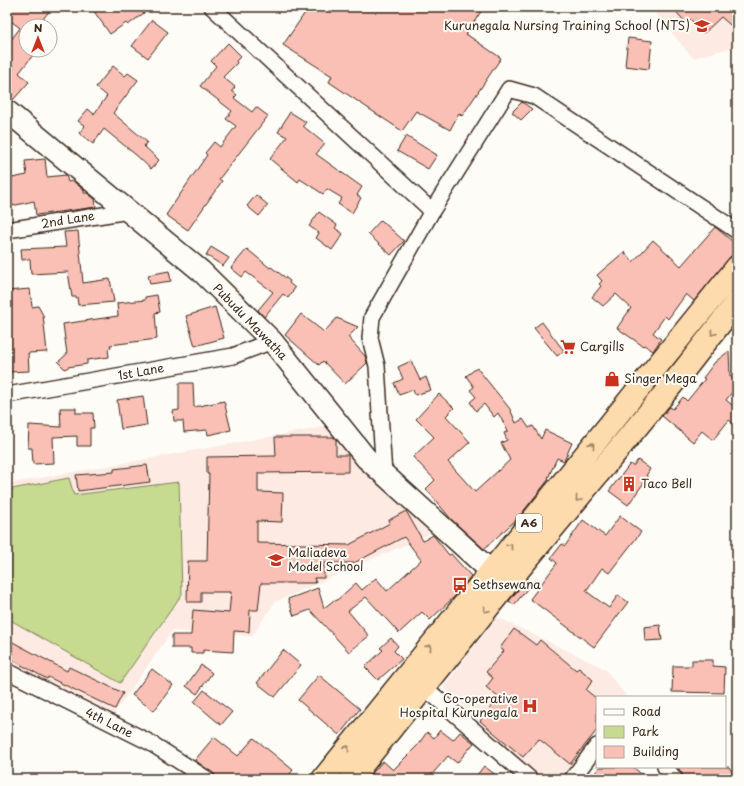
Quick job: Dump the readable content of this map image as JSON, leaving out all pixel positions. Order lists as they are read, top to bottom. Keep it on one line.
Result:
{"streets":{"highway":["A6"],"street":["2nd Lane","Pubudu Mawatha","1st Lane","4th Lane"]},"crossings":[["2nd Lane","Pubudu Mawatha"],["Pubudu Mawatha","1st Lane"],["Pubudu Mawatha","A6"]],"places":{"school or university":["Kurunegala Nursing Training School (NTS)","Maliadeva Model School"],"supermarket":["Cargills"],"shop":["Singer Mega"],"building":["Taco Bell"],"bus stop":["Sethsewana"],"hospital":["Co-operative Hospital Kurunegala"]},"legend":["Road","Park","Building"],"north":"top"}
